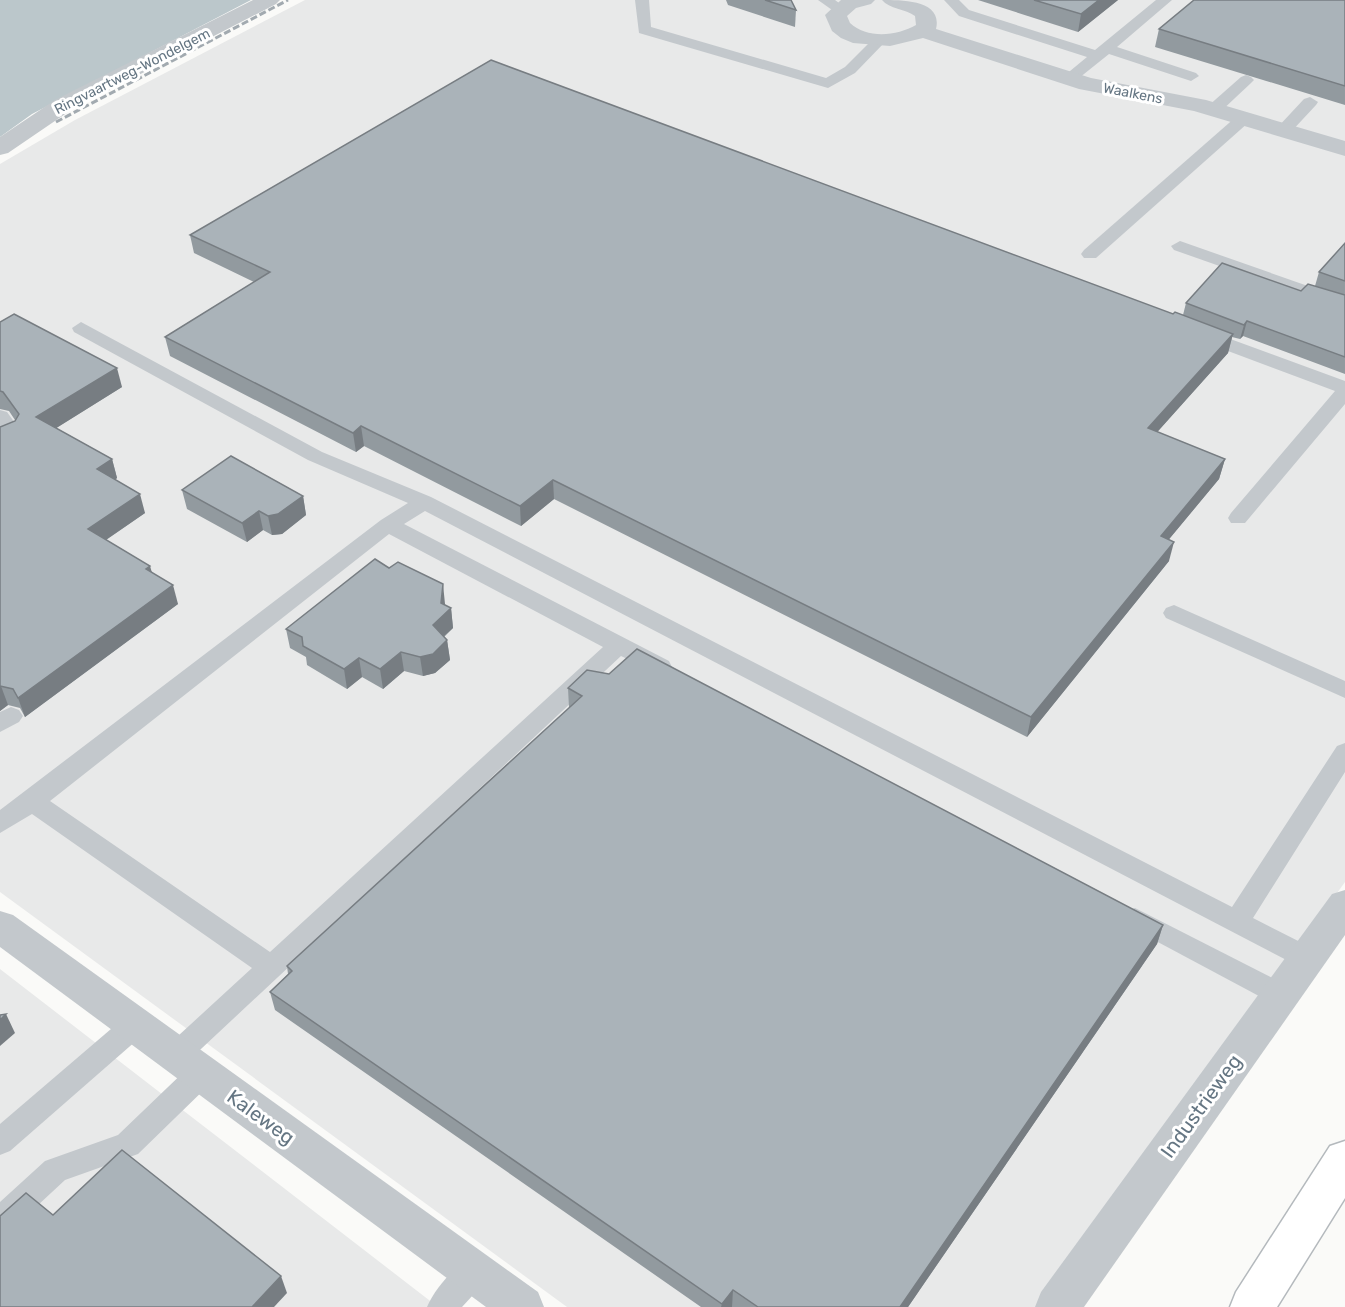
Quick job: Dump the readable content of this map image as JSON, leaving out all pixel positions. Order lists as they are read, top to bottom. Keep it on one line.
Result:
{"streets":{"street":["Ringvaartweg-Wondelgem","Waalkens","Industrieweg","Kaleweg"]}}
